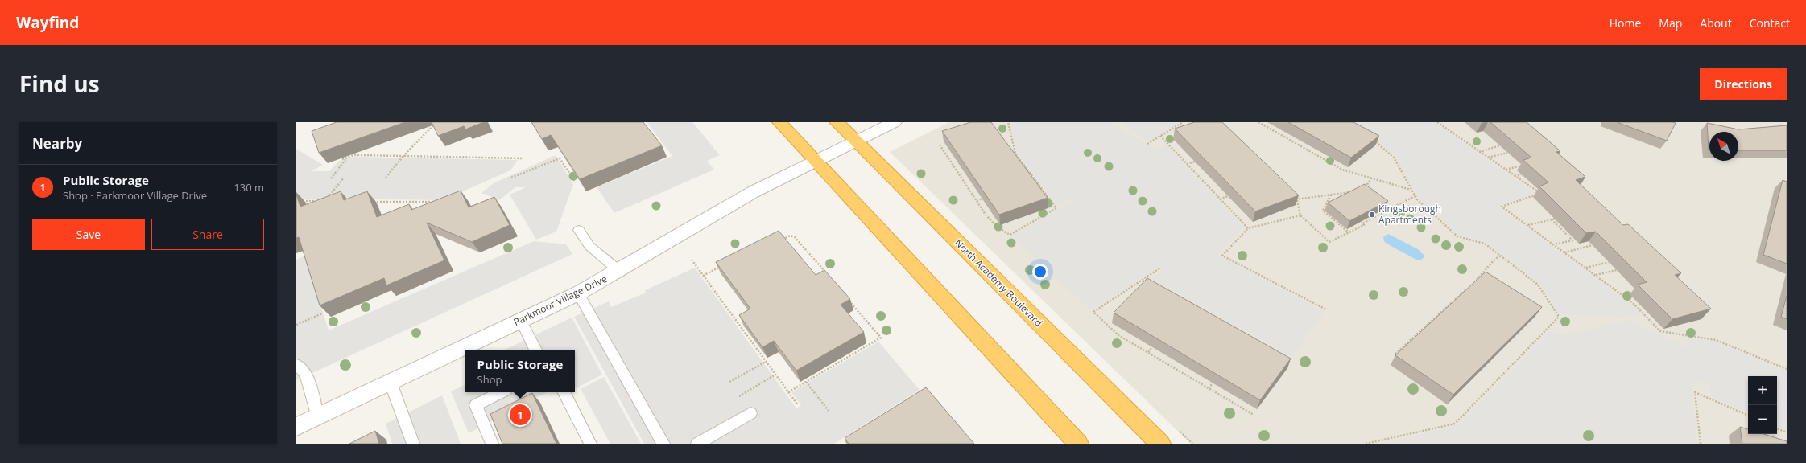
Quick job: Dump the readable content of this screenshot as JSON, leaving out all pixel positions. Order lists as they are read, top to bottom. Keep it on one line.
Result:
{"streets":{"highway":["North Academy Boulevard"],"street":["Parkmoor Village Drive"]},"crossings":[["North Academy Boulevard","Parkmoor Village Drive"]],"places":["Kingsborough Apartments"],"north":"top left","page":{"header":"Wayfind","nav":["Home","Map","About","Contact"],"title":"Find us","buttons":["Directions",["Save","Share"]],"heading":"Nearby","list":[{"mark":"1","name":"Public Storage","note":"Shop · Parkmoor Village Drive","value":"130 m"}],"popup":["Public Storage","Shop"],"map_buttons":["+","−"],"pins":"1"}}
